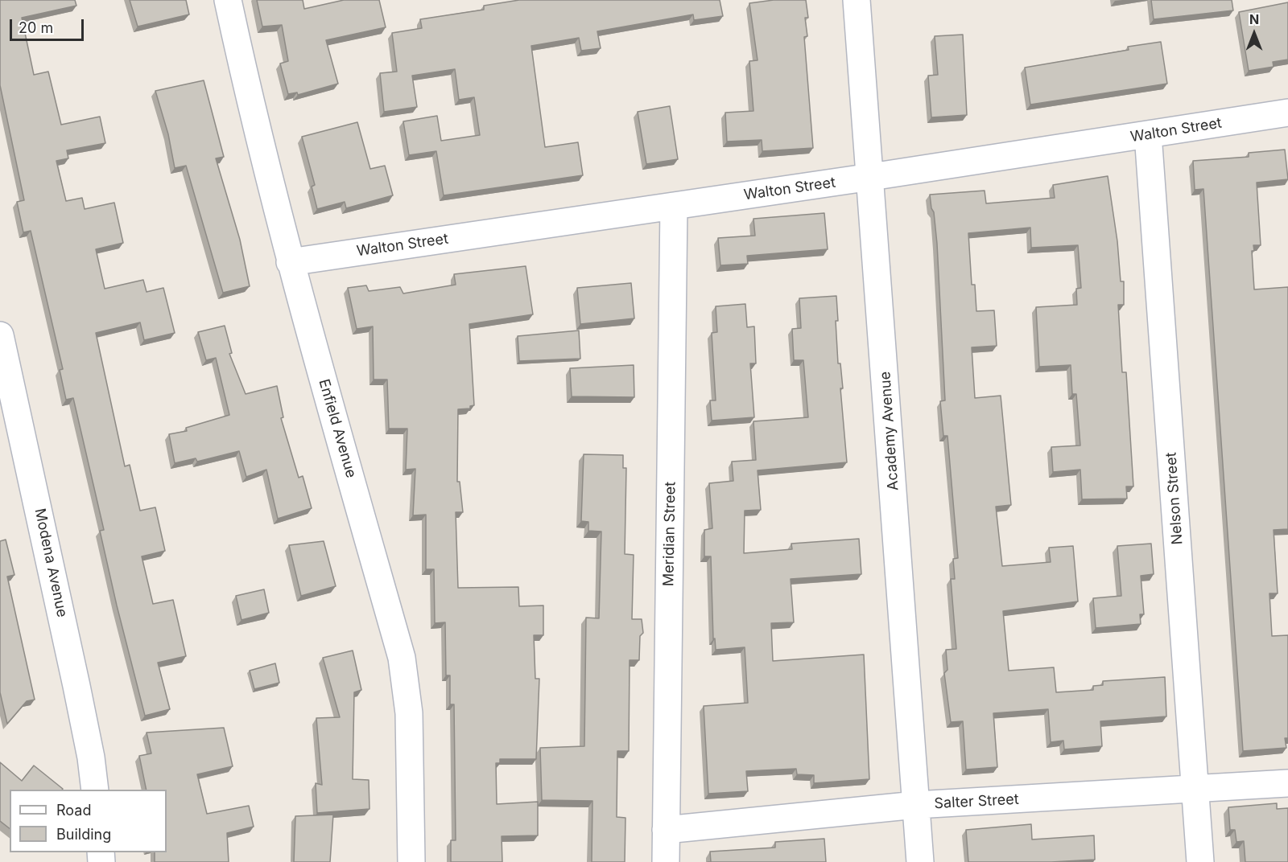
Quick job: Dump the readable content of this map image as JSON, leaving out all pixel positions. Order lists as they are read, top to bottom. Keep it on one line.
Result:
{"streets":{"street":["Walton Street","Enfield Avenue","Academy Avenue","Nelson Street","Meridian Street","Modena Avenue","Salter Street"]},"crossings":[["Walton Street","Enfield Avenue"],["Walton Street","Academy Avenue"],["Walton Street","Nelson Street"],["Walton Street","Meridian Street"],["Academy Avenue","Salter Street"],["Nelson Street","Salter Street"],["Meridian Street","Salter Street"]],"legend":["Road","Building"],"scale_bar":"20 m","north":"top"}
